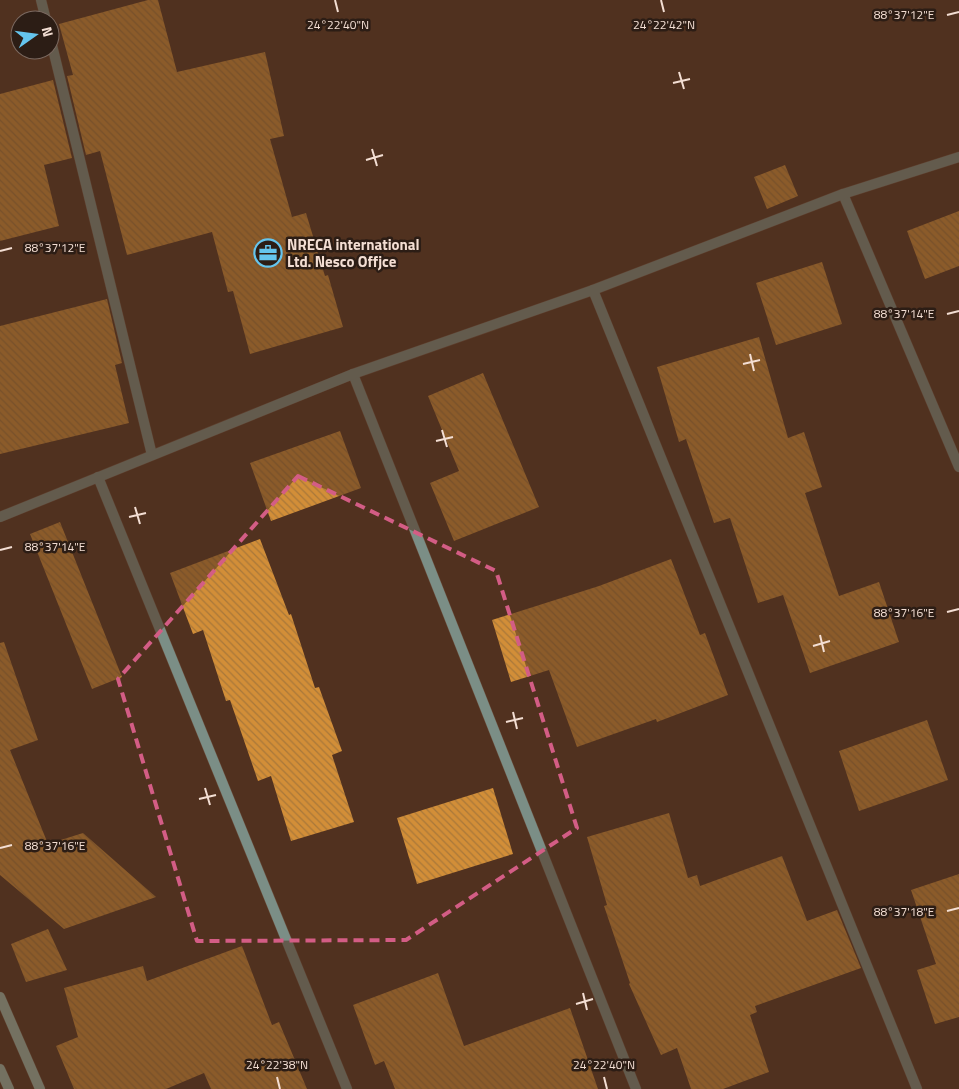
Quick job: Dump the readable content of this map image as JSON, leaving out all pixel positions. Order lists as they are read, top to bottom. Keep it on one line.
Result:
{"places":{"office":["NRECA international Ltd. Nesco Offjce"]},"north":"right","coordinates":["88°37'12\"E","24°22'40\"N","24°22'42\"N","88°37'14\"E","88°37'16\"E","88°37'18\"E","24°22'38\"N"]}
